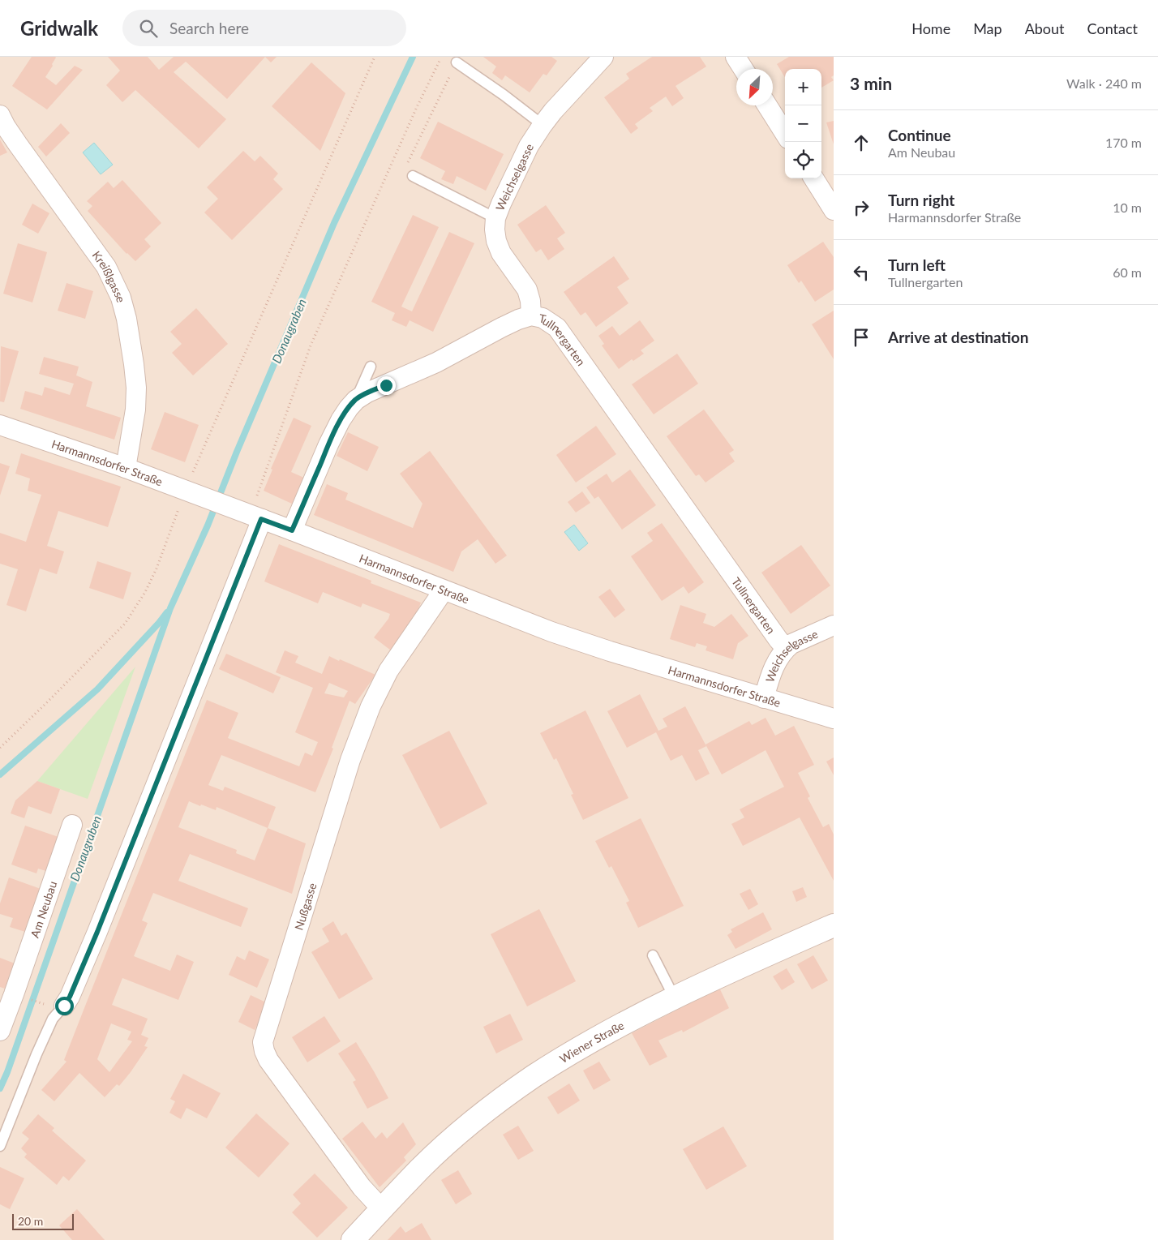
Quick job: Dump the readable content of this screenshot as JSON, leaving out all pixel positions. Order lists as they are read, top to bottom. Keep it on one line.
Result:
{"streets":{"street":["Weichselgasse","Kreißlgasse","Tullnergarten","Harmannsdorfer Straße","Nußgasse","Am Neubau","Wiener Straße"]},"crossings":[["Weichselgasse","Tullnergarten"],["Weichselgasse","Harmannsdorfer Straße"],["Kreißlgasse","Harmannsdorfer Straße"],["Tullnergarten","Harmannsdorfer Straße"],["Harmannsdorfer Straße","Nußgasse"],["Nußgasse","Wiener Straße"]],"water":["Donaugraben"],"scale_bar":"20 m","north":"bottom left","page":{"header":"Gridwalk","search":"Search here","nav":["Home","Map","About","Contact"],"heading":["3 min","Walk · 240 m"],"map_buttons":["+","−"],"list":[["Continue","Am Neubau","170 m"],["Turn right","Harmannsdorfer Straße","10 m"],["Turn left","Tullnergarten","60 m"],"Arrive at destination"],"scale":"20 m"}}
